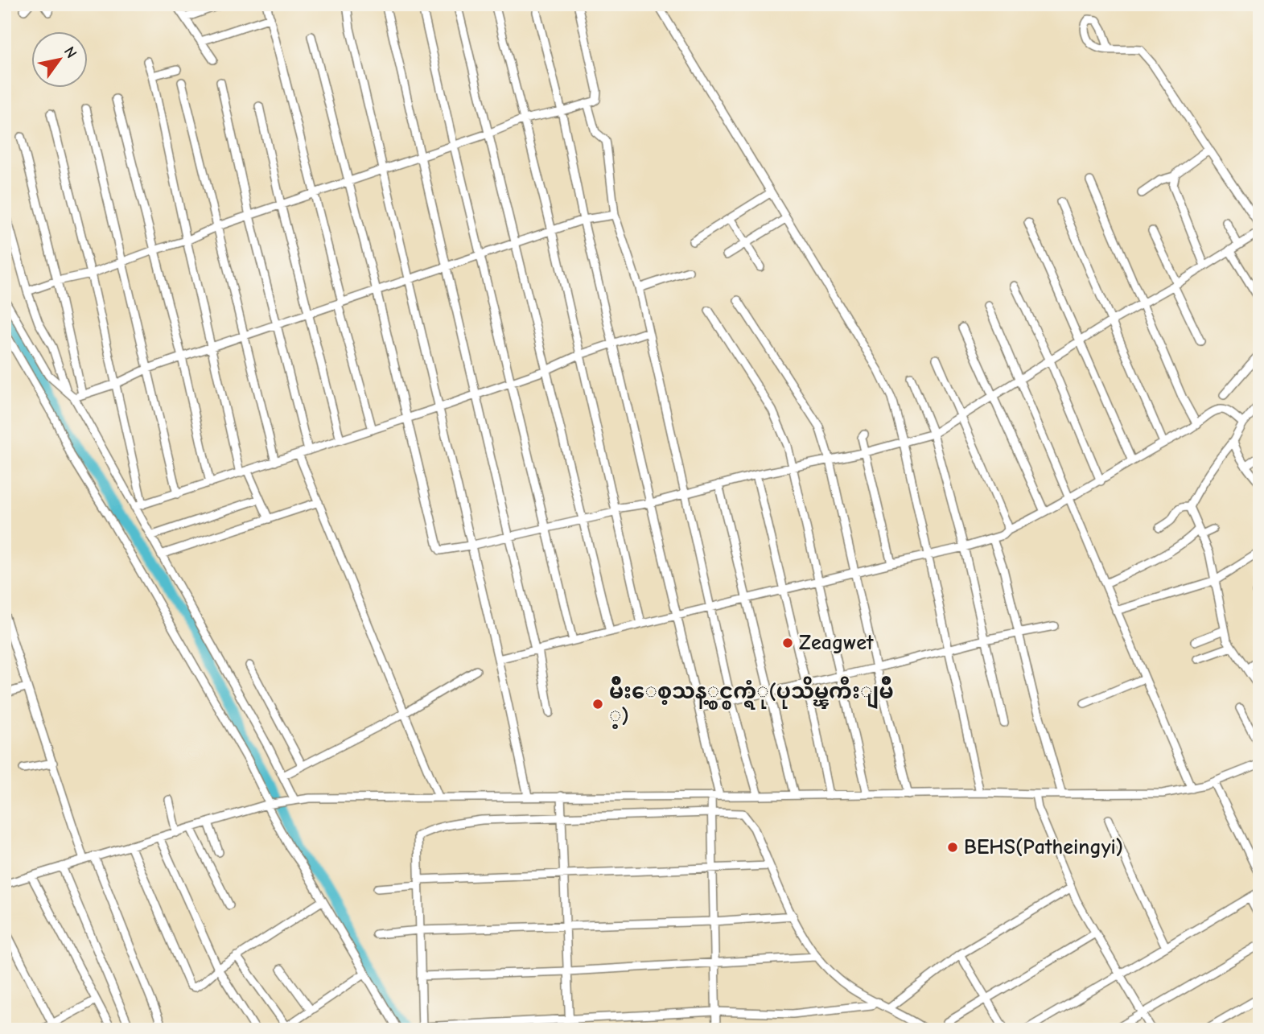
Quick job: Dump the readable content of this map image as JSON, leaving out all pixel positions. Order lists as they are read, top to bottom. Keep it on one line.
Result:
{"places":["Zeagwet","မ်ိဳးေစ့သန့္စင္စက္ရံု(ပုသိမ္ၾကီးျမိဳ ့)","BEHS(Patheingyi)"],"north":"top right"}
